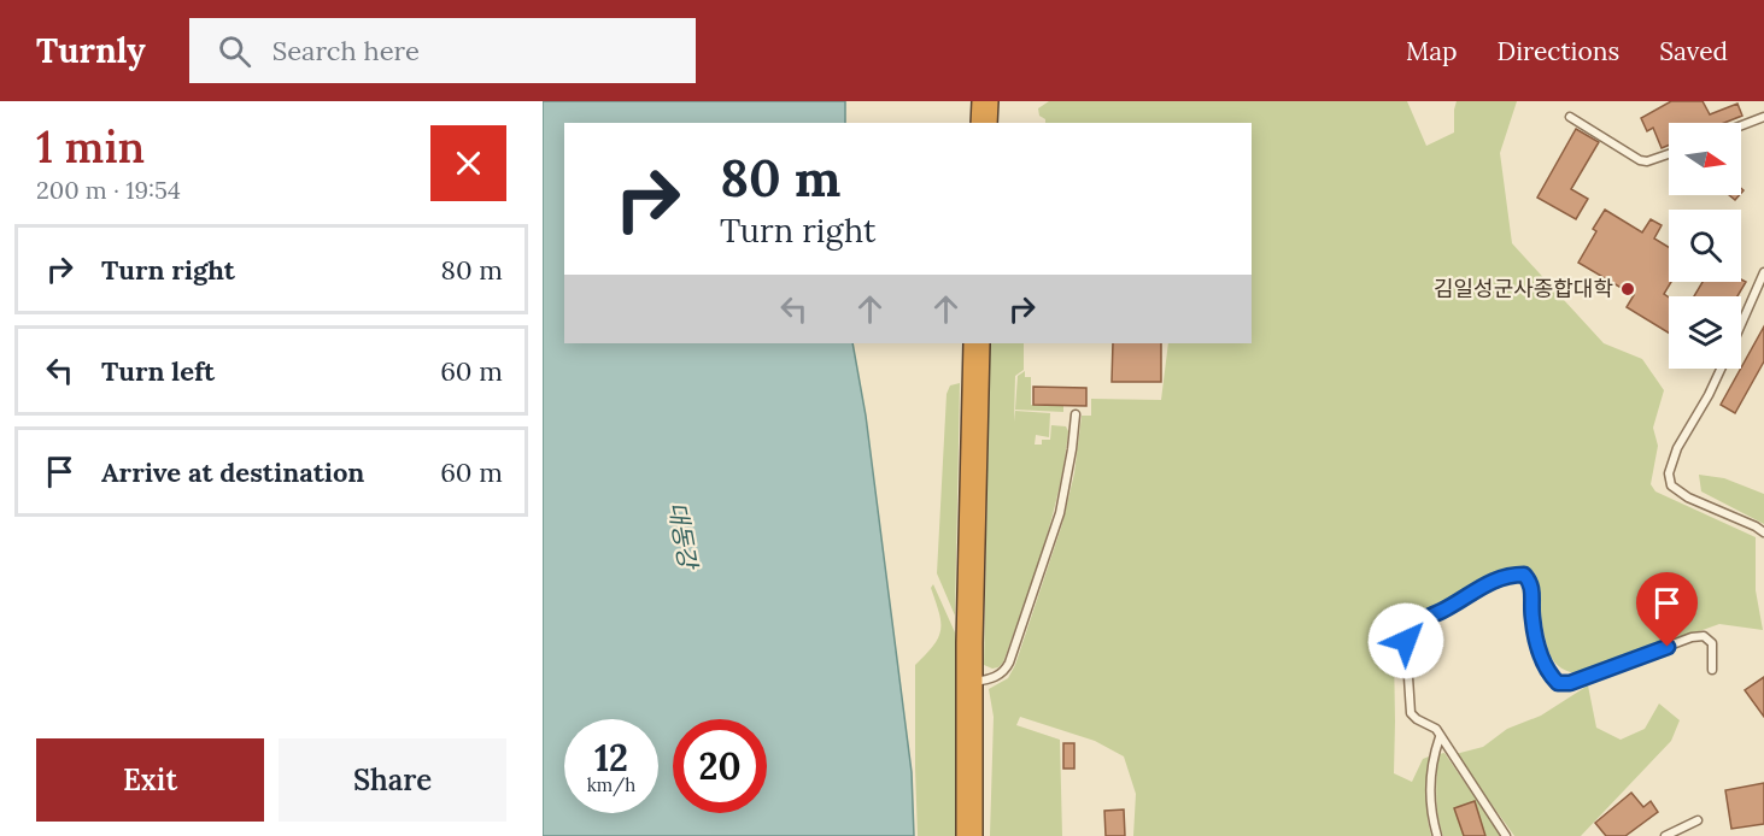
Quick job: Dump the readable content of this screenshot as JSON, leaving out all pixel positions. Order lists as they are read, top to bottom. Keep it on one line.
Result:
{"water":["대동강"],"places":["김일성군사종합대학"],"north":"right","page":{"header":"Turnly","search":"Search here","nav":["Map","Directions","Saved"],"heading":["1 min","200 m · 19:54"],"turn":["80 m","Turn right"],"list":[{"name":"Turn right","value":"80 m"},{"name":"Turn left","value":"60 m"},{"name":"Arrive at destination","value":"60 m"}],"speed":"12 km/h","limit":"20","buttons":["Exit","Share"]}}
